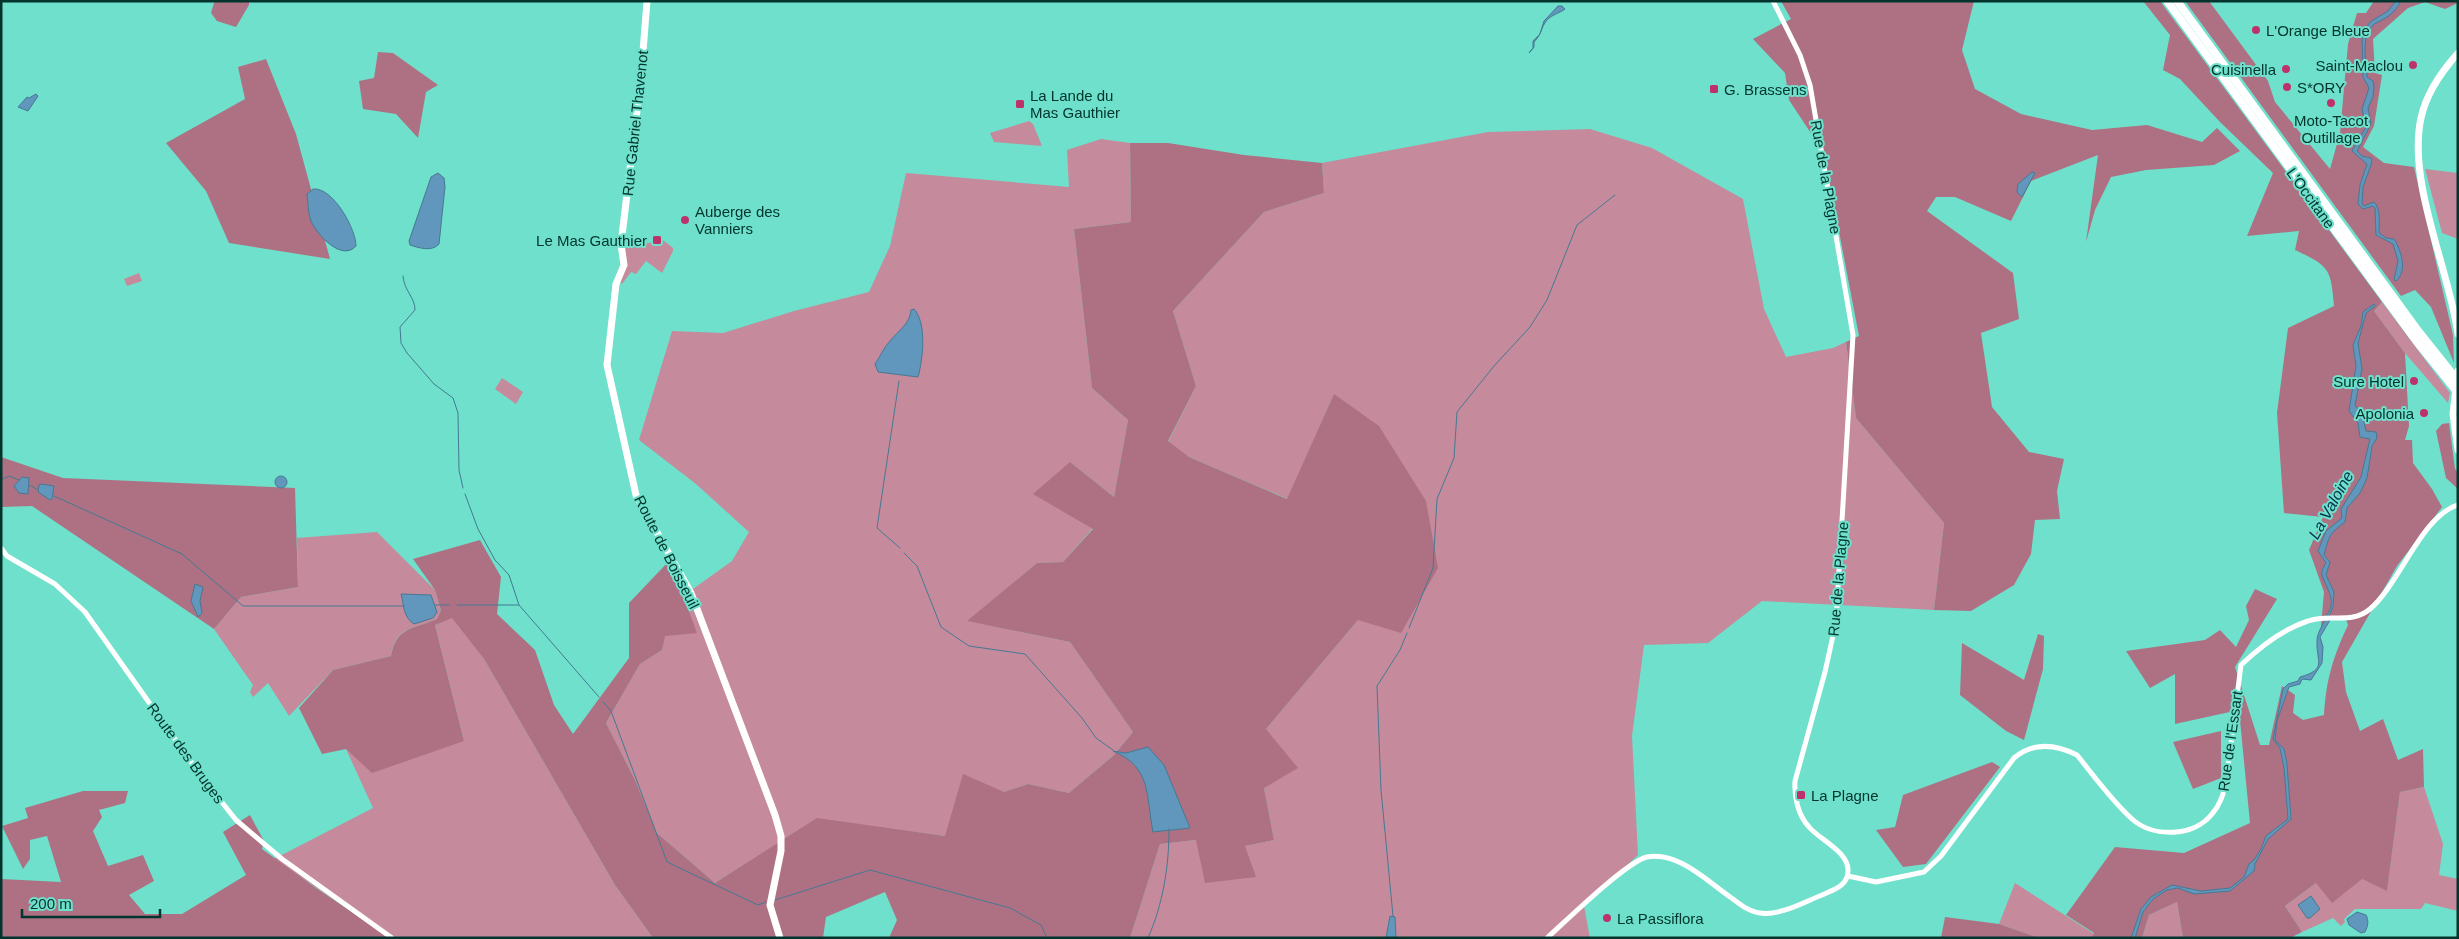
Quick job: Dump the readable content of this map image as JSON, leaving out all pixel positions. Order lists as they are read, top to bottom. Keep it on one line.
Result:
{"streets":{"highway":["L'Occitane"],"main road":["Rue Gabriel Thavenot","Route de Boisseuil"],"street":["Rue de la Plagne","Rue de l'Essart","Route des Bruges"]},"crossings":[["Rue Gabriel Thavenot","Route de Boisseuil"],["Rue de la Plagne","Rue de l'Essart"]],"water":["La Valoine"],"places":{"other":["L'Orange Bleue","Saint-Maclou","Cuisinella","S*ORY","Moto-Tacot Outillage","Auberge des Vanniers","Sure Hotel","Apolonia","La Passiflora"],"transit":["G. Brassens","La Lande du Mas Gauthier","Le Mas Gauthier","La Plagne"]},"scale_bar":"200 m"}
